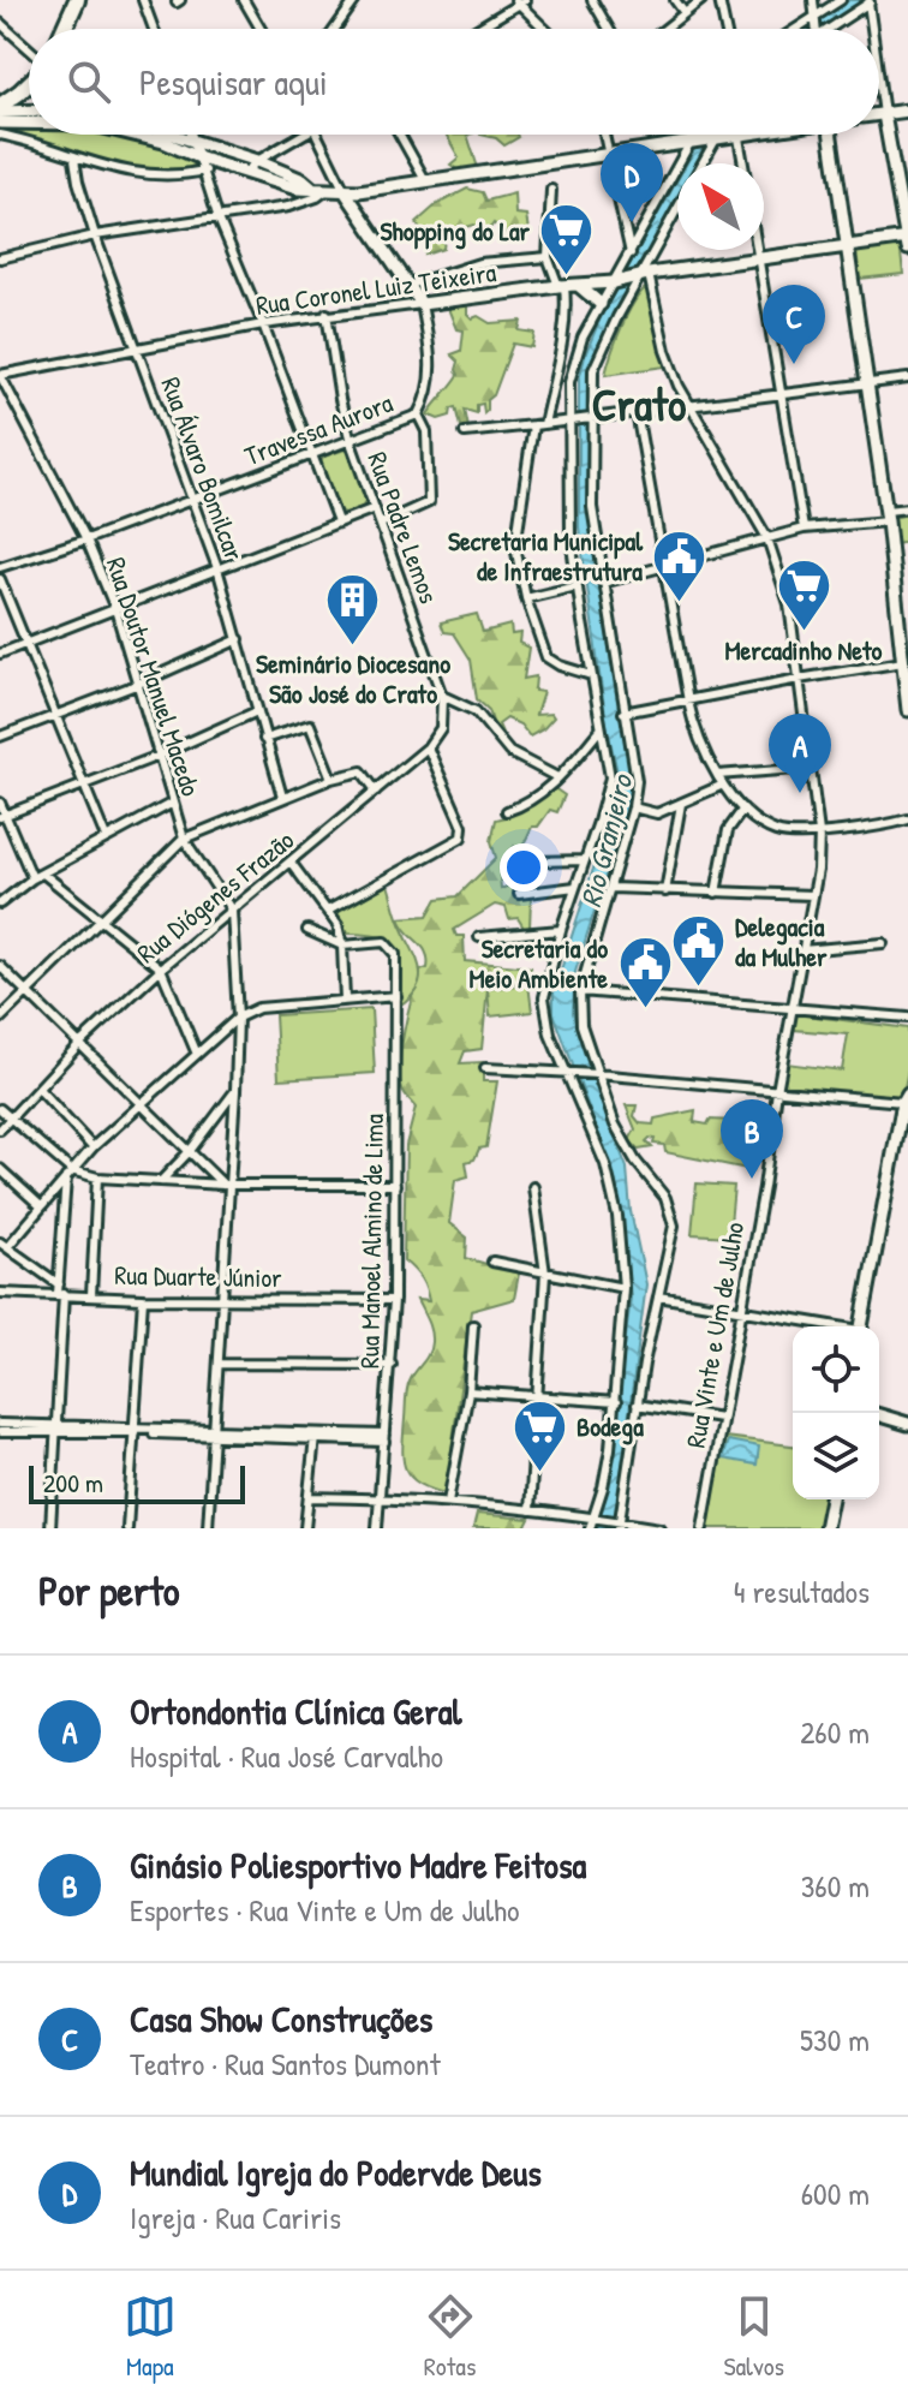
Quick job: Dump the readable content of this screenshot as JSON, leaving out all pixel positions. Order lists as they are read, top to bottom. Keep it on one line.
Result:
{"streets":{"main road":["Rua Coronel Luiz Teixeira"],"street":["Travessa Aurora","Rua Álvaro Bomilcar","Rua Padre Lemos","Rua Doutor Manuel Macedo","Rua Diógenes Frazão","Rua Manoel Almino de Lima","Rua Duarte Júnior","Rua Vinte e Um de Julho"]},"crossings":[["Rua Coronel Luiz Teixeira","Rua Álvaro Bomilcar"],["Rua Coronel Luiz Teixeira","Rua Padre Lemos"],["Rua Coronel Luiz Teixeira","Rua Doutor Manuel Macedo"],["Rua Coronel Luiz Teixeira","Rua Vinte e Um de Julho"],["Travessa Aurora","Rua Álvaro Bomilcar"],["Travessa Aurora","Rua Padre Lemos"],["Travessa Aurora","Rua Doutor Manuel Macedo"],["Rua Doutor Manuel Macedo","Rua Diógenes Frazão"],["Rua Manoel Almino de Lima","Rua Duarte Júnior"]],"districts":["Crato"],"water":["Rio Granjeiro"],"places":{"supermarket":["Shopping do Lar","Mercadinho Neto","Bodega"],"public building":["Secretaria Municipal de Infraestrutura","Delegacia da Mulher","Secretaria do Meio Ambiente"],"building":["Seminário Diocesano São José do Crato"]},"scale_bar":"200 m","north":"top left","page":{"search":"Pesquisar aqui","pins":["D","C","A","B"],"scale":"200 m","heading":["Por perto","4 resultados"],"list":[{"mark":"A","name":"Ortondontia Clínica Geral","note":"Hospital · Rua José Carvalho","value":"260 m"},{"mark":"B","name":"Ginásio Poliesportivo Madre Feitosa","note":"Esportes · Rua Vinte e Um de Julho","value":"360 m"},{"mark":"C","name":"Casa Show Construções","note":"Teatro · Rua Santos Dumont","value":"530 m"},{"mark":"D","name":"Mundial Igreja do Podervde Deus","note":"Igreja · Rua Cariris","value":"600 m"}],"nav":["Mapa","Rotas","Salvos"]}}
